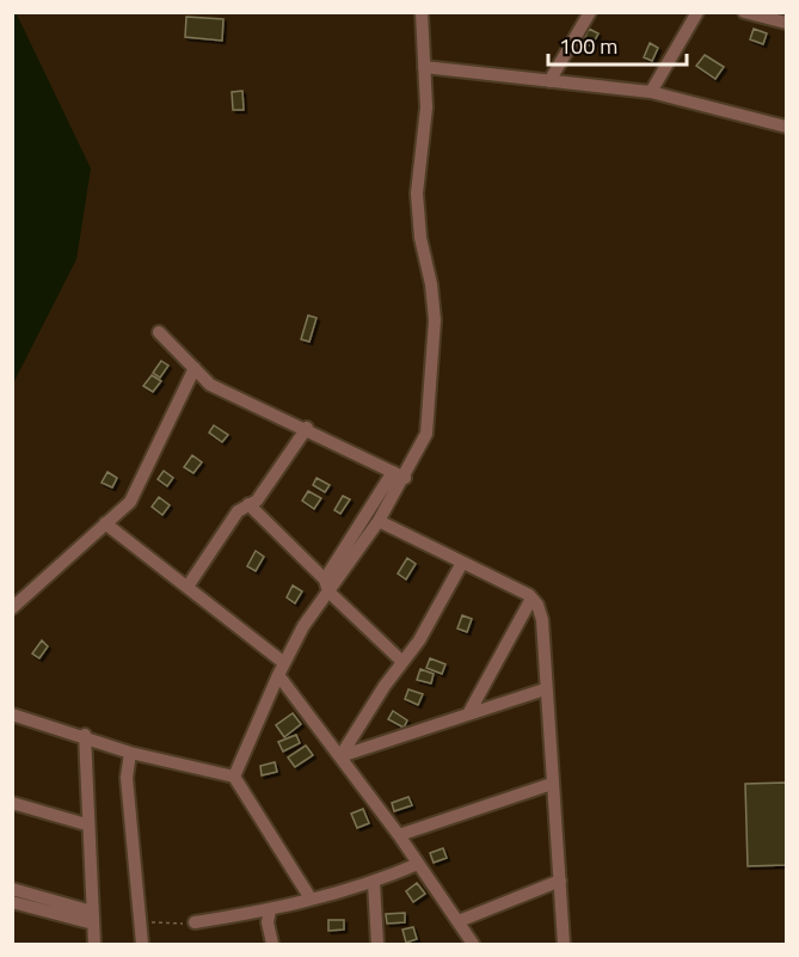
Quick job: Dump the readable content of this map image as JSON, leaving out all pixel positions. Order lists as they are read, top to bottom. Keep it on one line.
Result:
{"scale_bar":"100 m"}
